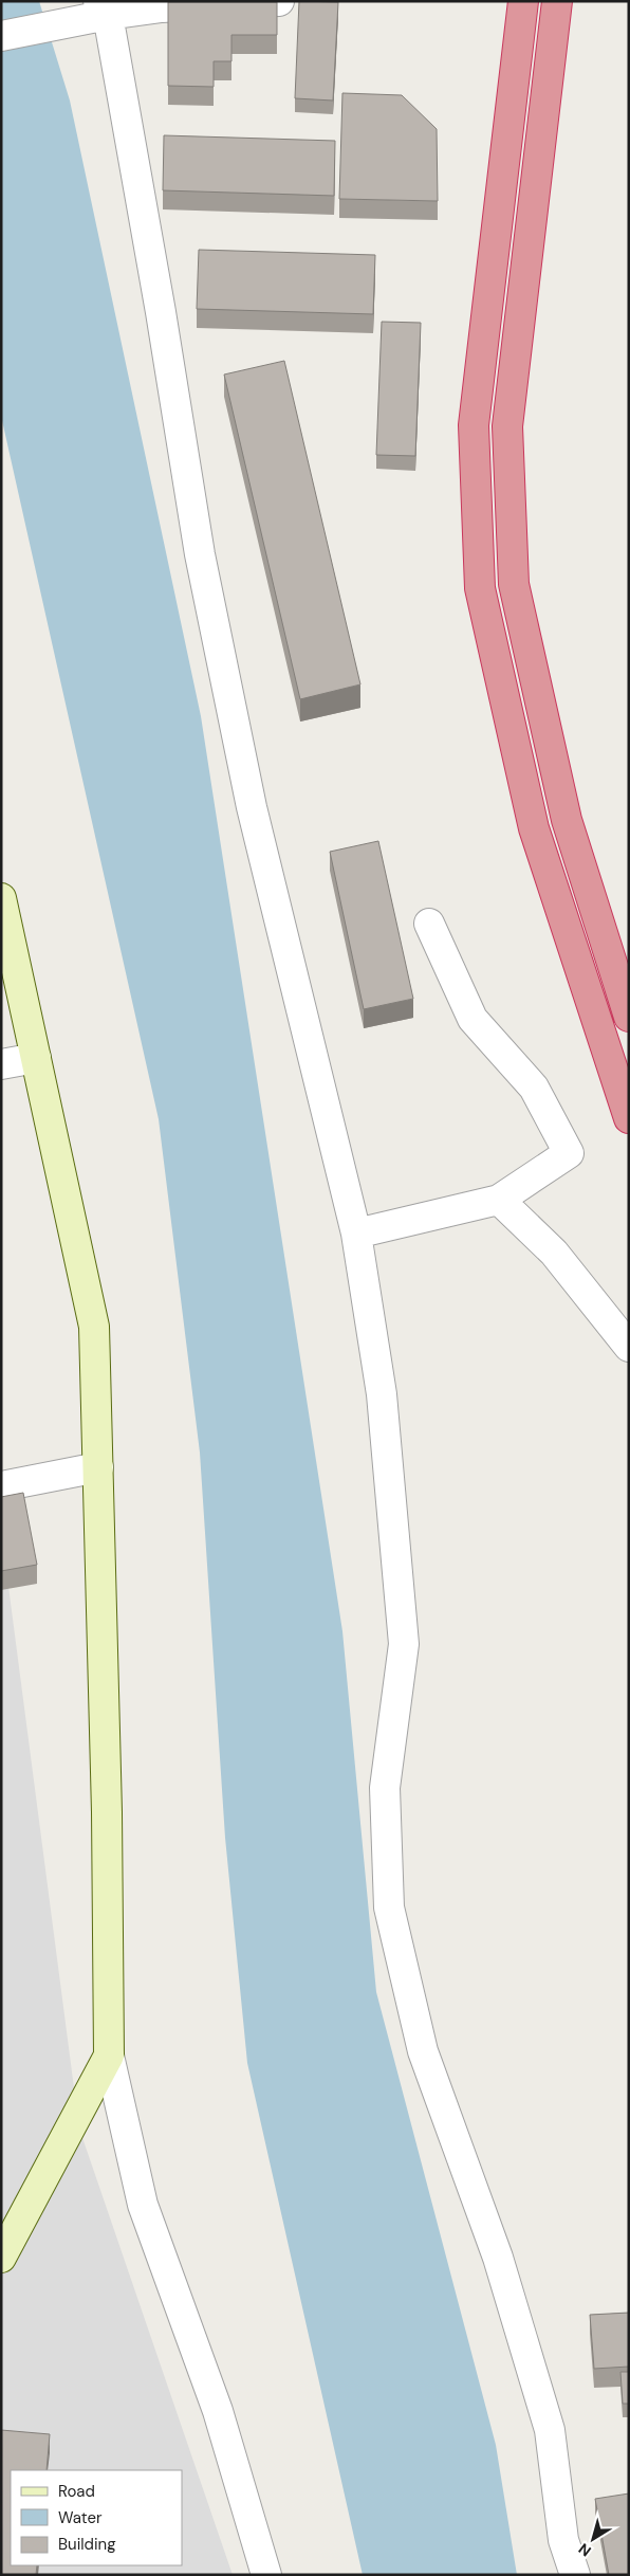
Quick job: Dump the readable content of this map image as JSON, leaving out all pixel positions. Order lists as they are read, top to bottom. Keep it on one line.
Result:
{"legend":["Road","Water","Building"],"north":"bottom left"}
